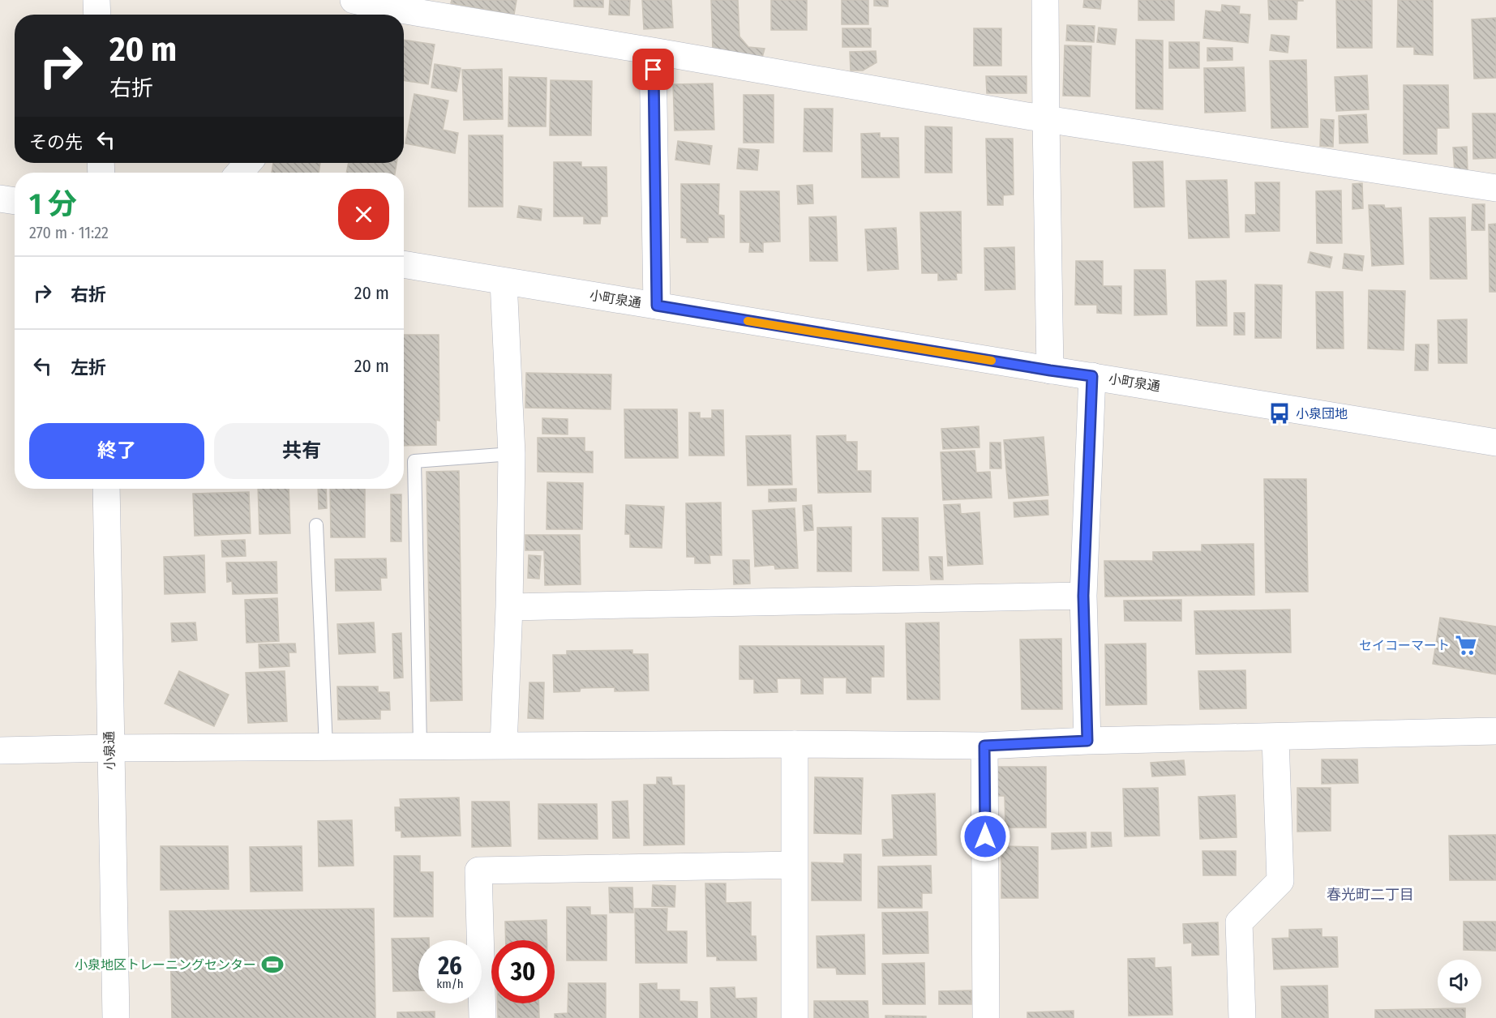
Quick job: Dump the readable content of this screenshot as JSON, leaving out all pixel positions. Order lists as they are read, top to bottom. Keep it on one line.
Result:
{"streets":{"street":["小町泉通","小泉通"]},"districts":["春光町二丁目"],"places":{"bus stop":["小泉団地"],"supermarket":["セイコーマート"],"sports":["小泉地区トレーニングセンター"]},"page":{"turn":["20 m","右折"],"then":"その先","heading":["1 分","270 m · 11:22"],"list":[{"name":"右折","value":"20 m"},{"name":"左折","value":"20 m"}],"buttons":["終了","共有"],"speed":"26 km/h","limit":"30"}}
